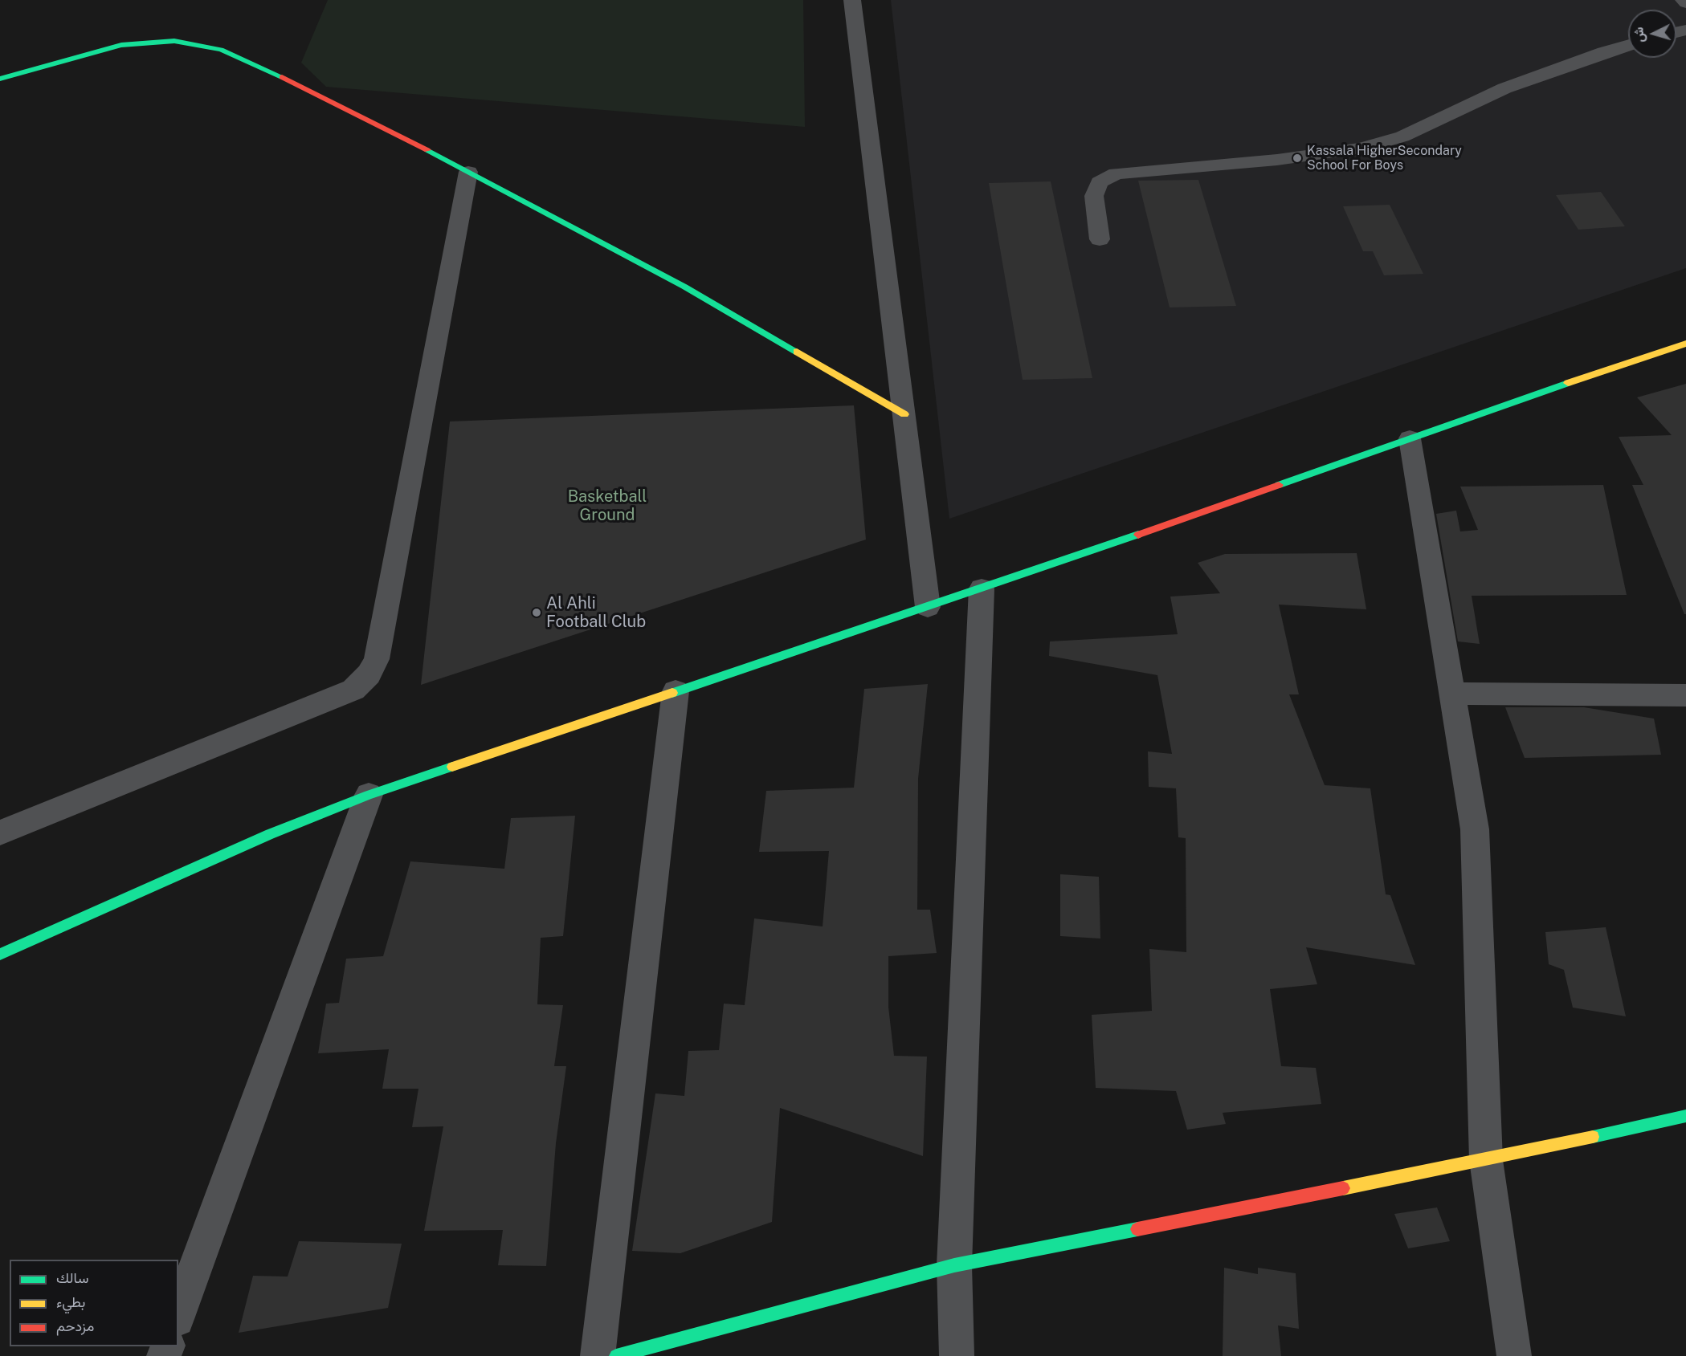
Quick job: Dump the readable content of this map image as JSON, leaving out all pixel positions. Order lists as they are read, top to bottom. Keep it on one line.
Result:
{"parks":["Basketball Ground"],"places":["Kassala HigherSecondary School For Boys","Al Ahli Football Club"],"legend":["سالك","بطيء","مزدحم"],"north":"left"}
